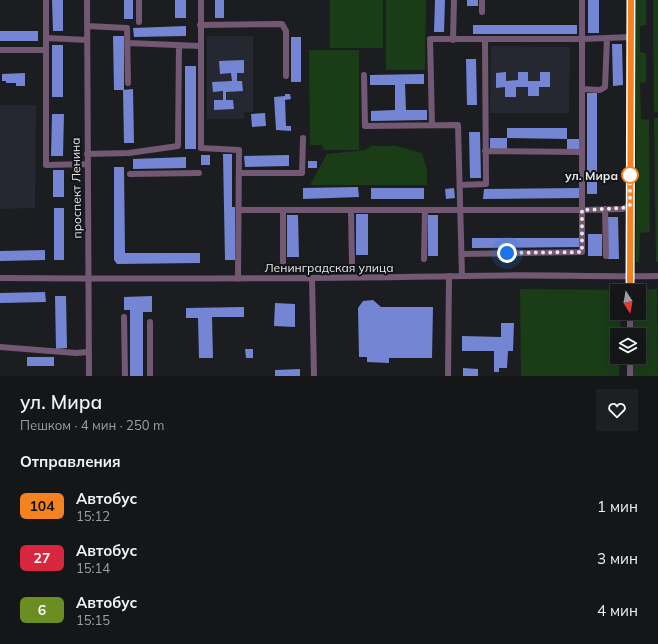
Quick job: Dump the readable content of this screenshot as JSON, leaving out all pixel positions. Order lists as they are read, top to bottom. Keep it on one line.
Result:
{"streets":{"street":["проспект Ленина","Ленинградская улица"]},"crossings":[["проспект Ленина","Ленинградская улица"]],"places":["ул. Мира"],"lines":["bus line 104"],"north":"bottom","page":{"heading":[["ул. Мира","Пешком · 4 мин · 250 m"],"Отправления"],"list":[{"mark":"104","name":"Автобус","note":"15:12","value":"1 мин"},{"mark":"27","name":"Автобус","note":"15:14","value":"3 мин"},{"mark":"6","name":"Автобус","note":"15:15","value":"4 мин"}]}}
